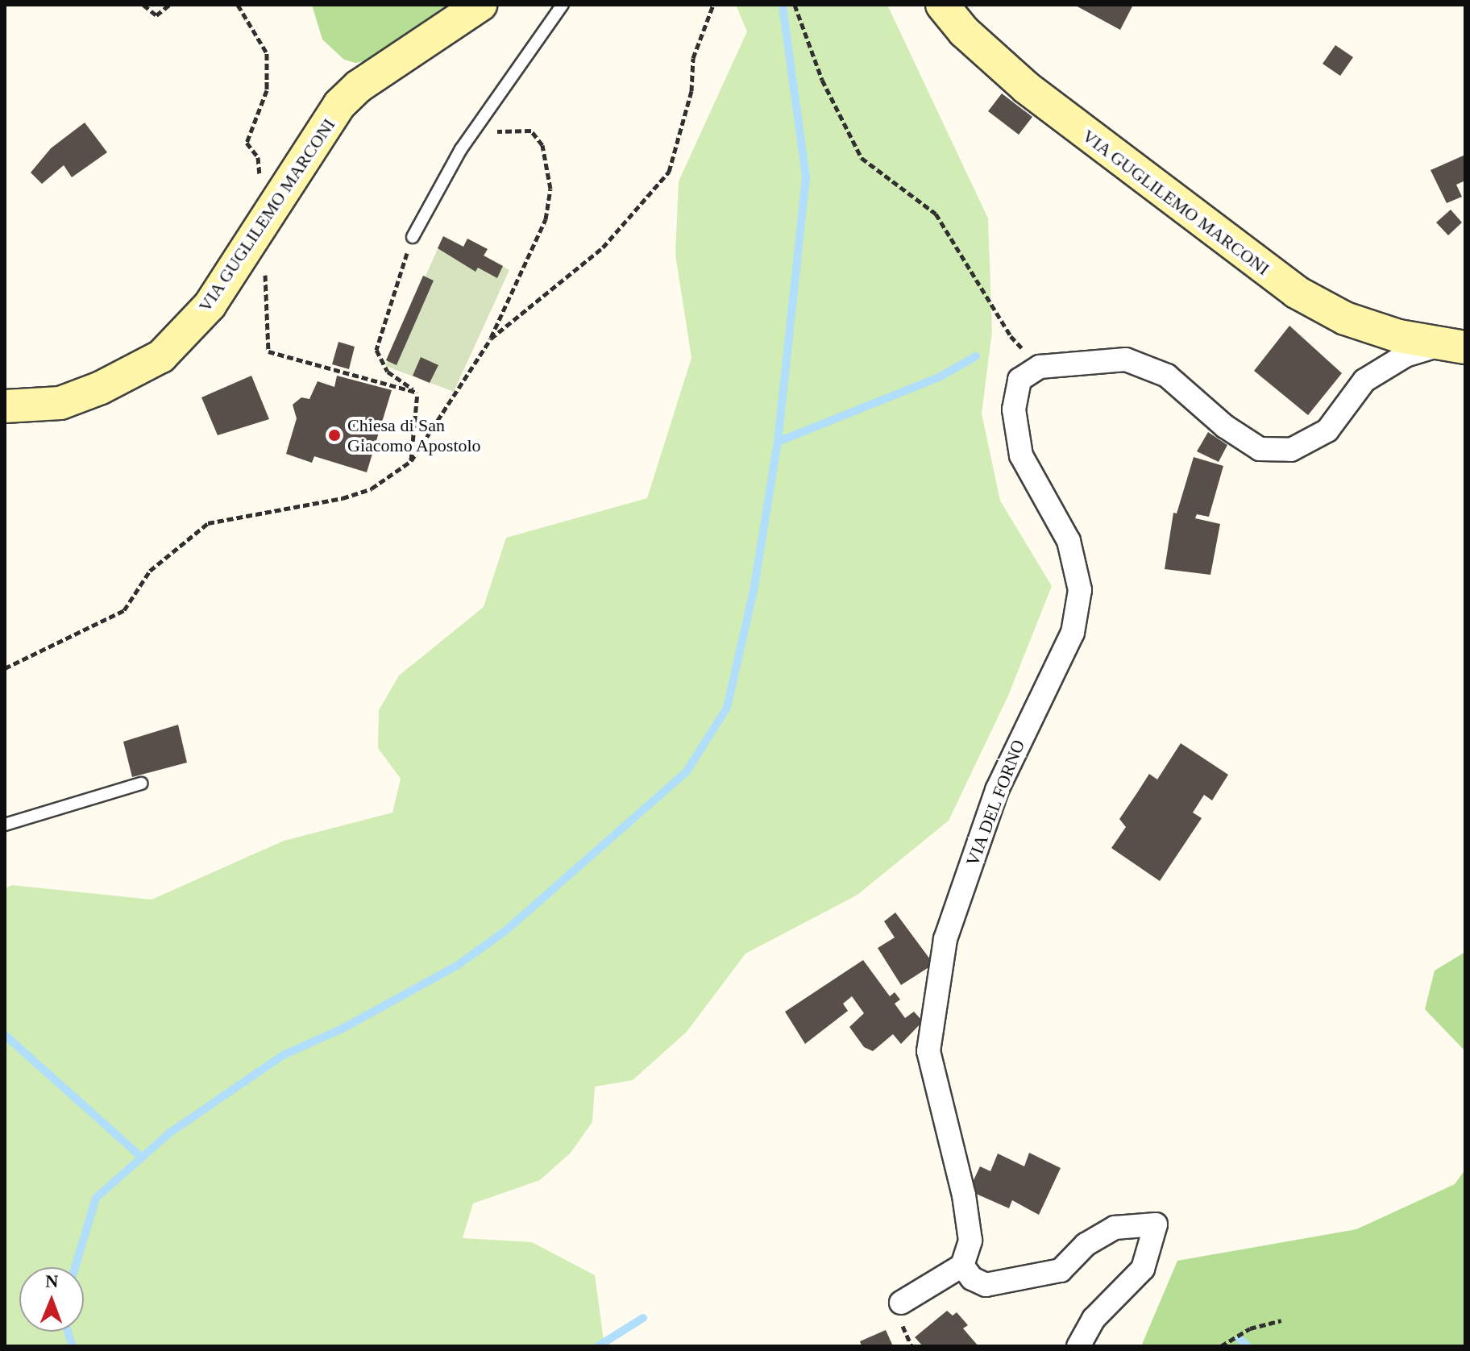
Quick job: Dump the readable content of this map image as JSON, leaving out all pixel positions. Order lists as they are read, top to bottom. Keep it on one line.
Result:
{"streets":{"street":["VIA GUGLILEMO MARCONI","VIA DEL FORNO"]},"places":["Chiesa di San Giacomo Apostolo"],"north":"top"}
